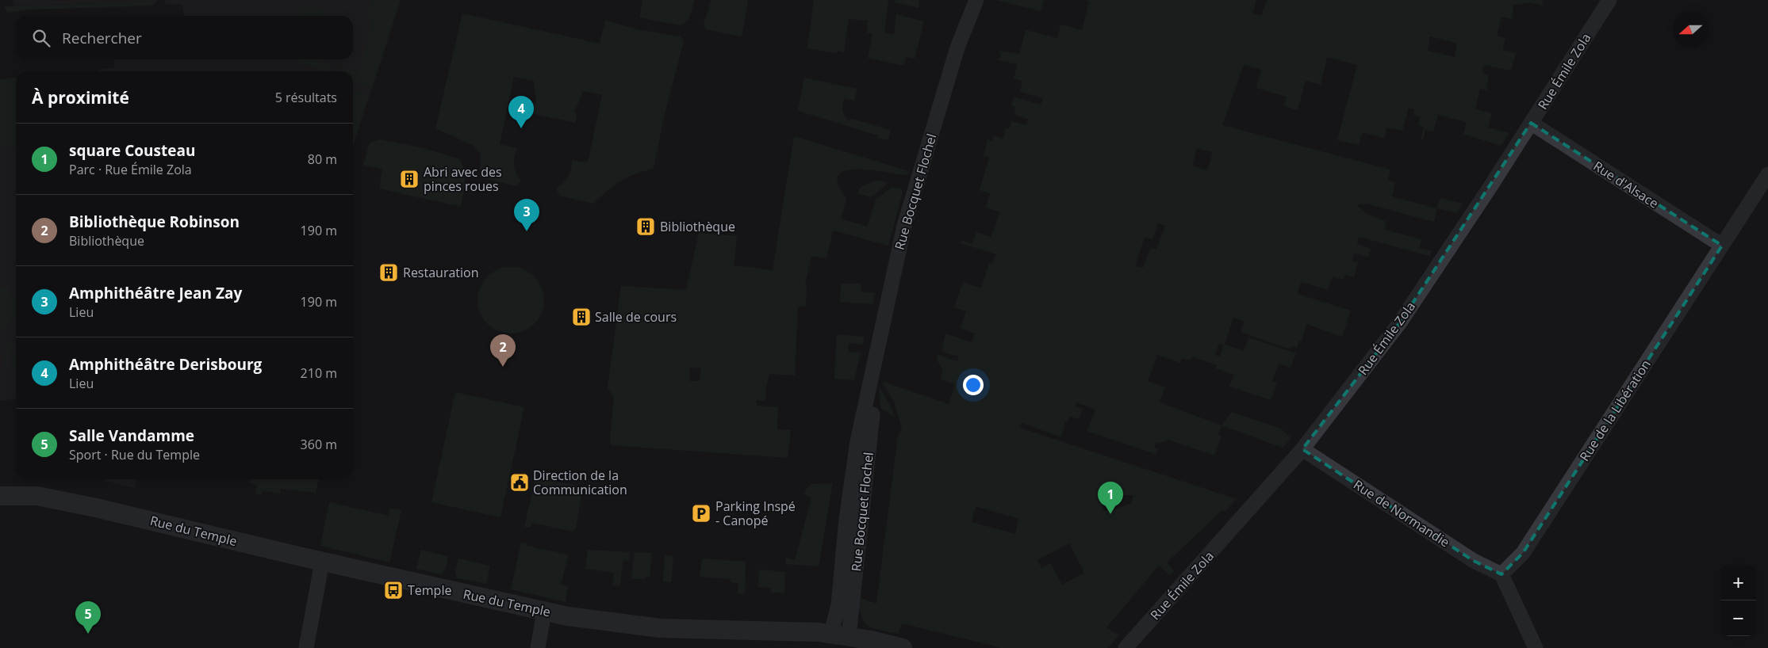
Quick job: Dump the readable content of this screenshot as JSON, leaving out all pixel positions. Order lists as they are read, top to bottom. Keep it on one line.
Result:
{"streets":{"street":["Rue Émile Zola","Rue d'Alsace","Rue Bocquet Flochel","Rue de la Libération","Rue de Normandie","Rue du Temple"]},"crossings":[["Rue Émile Zola","Rue d'Alsace"],["Rue Émile Zola","Rue de Normandie"],["Rue d'Alsace","Rue de la Libération"],["Rue Bocquet Flochel","Rue du Temple"],["Rue de la Libération","Rue de Normandie"]],"places":{"building":["Abri avec des pinces roues","Bibliothèque","Restauration","Salle de cours"],"public building":["Direction de la Communication"],"parking":["Parking Inspé - Canopé"],"bus stop":["Temple"]},"north":"left","page":{"search":"Rechercher","heading":["À proximité","5 résultats"],"pins":["4","3","2","1","5"],"list":[{"mark":"1","name":"square Cousteau","note":"Parc · Rue Émile Zola","value":"80 m"},{"mark":"2","name":"Bibliothèque Robinson","note":"Bibliothèque","value":"190 m"},{"mark":"3","name":"Amphithéâtre Jean Zay","note":"Lieu","value":"190 m"},{"mark":"4","name":"Amphithéâtre Derisbourg","note":"Lieu","value":"210 m"},{"mark":"5","name":"Salle Vandamme","note":"Sport · Rue du Temple","value":"360 m"}],"map_buttons":["+","−"]}}
